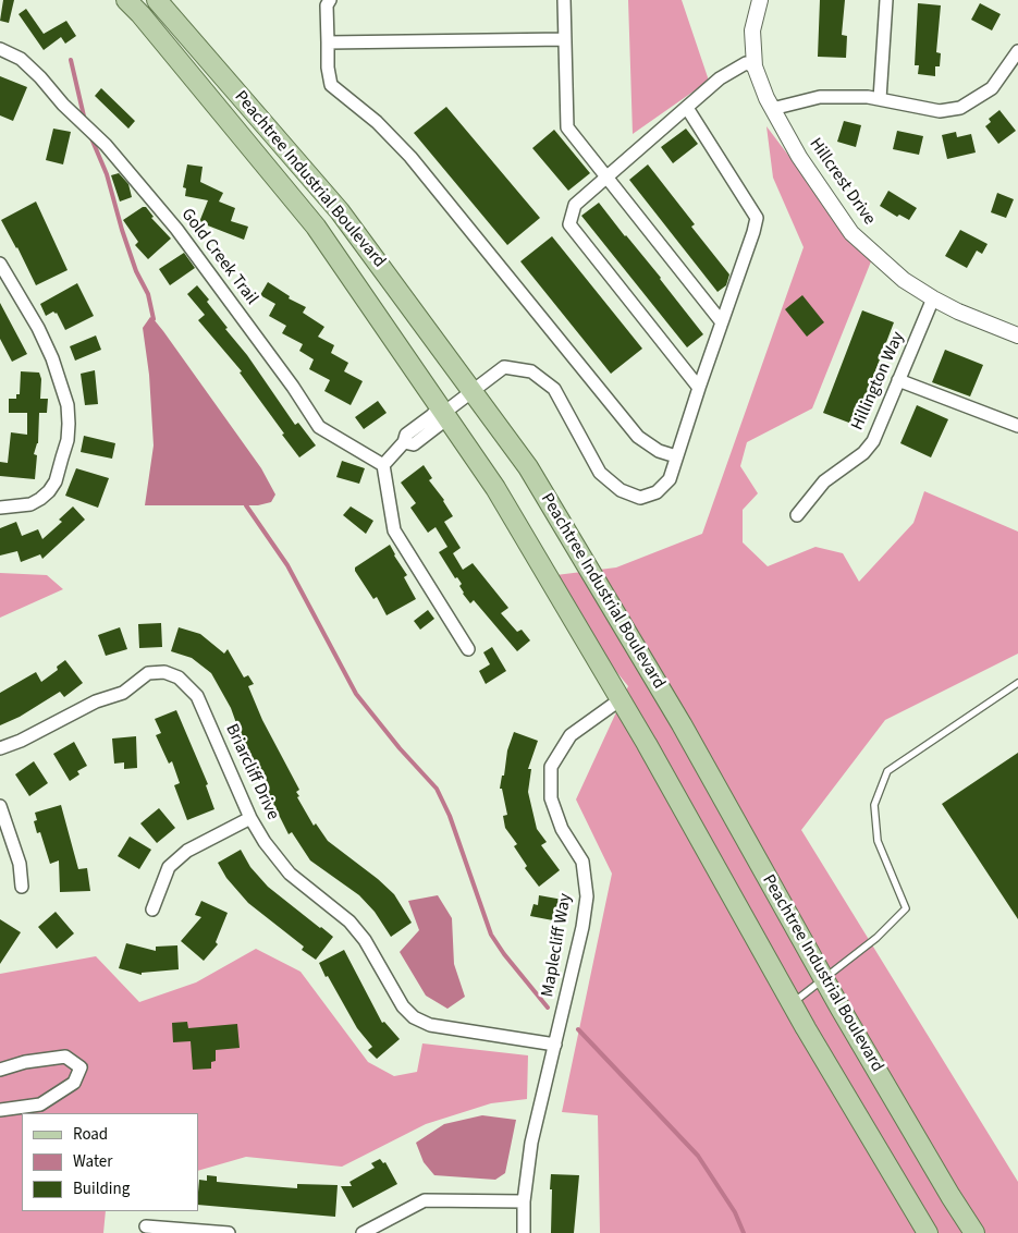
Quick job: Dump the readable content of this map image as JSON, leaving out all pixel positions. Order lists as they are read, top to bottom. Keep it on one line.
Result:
{"streets":{"main road":["Peachtree Industrial Boulevard"],"street":["Hillcrest Drive","Gold Creek Trail","Hillington Way","Briarcliff Drive","Maplecliff Way"]},"crossings":[["Peachtree Industrial Boulevard","Maplecliff Way"],["Hillcrest Drive","Hillington Way"],["Briarcliff Drive","Maplecliff Way"]],"legend":["Road","Water","Building"]}
